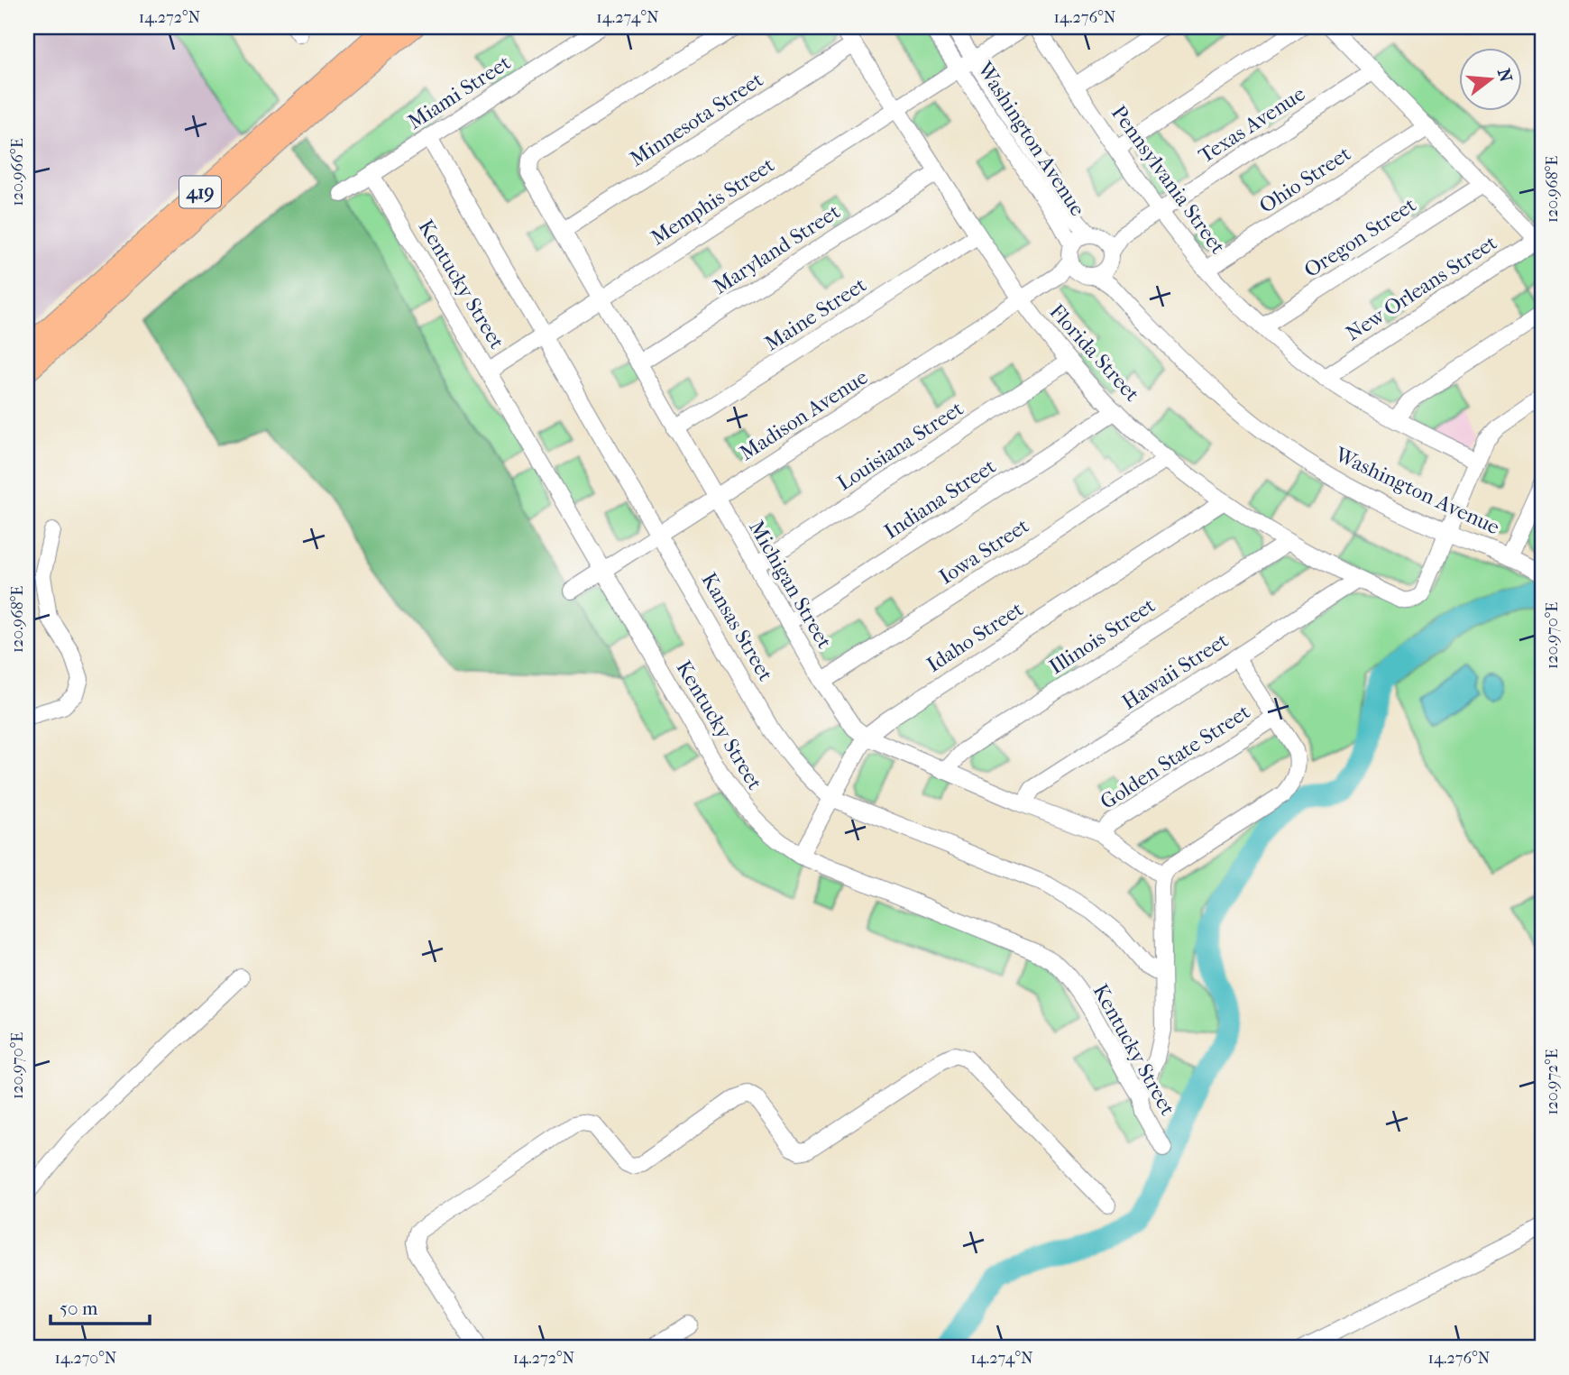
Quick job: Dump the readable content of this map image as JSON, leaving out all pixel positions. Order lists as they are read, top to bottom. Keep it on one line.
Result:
{"streets":{"main road":["419"],"street":["Miami Street","Minnesota Street","Texas Avenue","Washington Avenue","Pennsylvania Street","Ohio Street","Memphis Street","Oregon Street","Maryland Street","Kentucky Street","New Orleans Street","Maine Street","Florida Street","Madison Avenue","Louisiana Street","Indiana Street","Iowa Street","Michigan Street","Kansas Street","Illinois Street","Idaho Street","Hawaii Street","Golden State Street"]},"crossings":[["Miami Street","Kentucky Street"],["Miami Street","Kansas Street"],["Minnesota Street","Florida Street"],["Minnesota Street","Michigan Street"],["Texas Avenue","Washington Avenue"],["Texas Avenue","Pennsylvania Street"],["Washington Avenue","Memphis Street"],["Washington Avenue","Florida Street"],["Washington Avenue","Madison Avenue"],["Pennsylvania Street","Ohio Street"],["Pennsylvania Street","Oregon Street"],["Pennsylvania Street","New Orleans Street"],["Memphis Street","Kentucky Street"],["Memphis Street","Florida Street"],["Memphis Street","Michigan Street"],["Memphis Street","Kansas Street"],["Maryland Street","Florida Street"],["Maryland Street","Michigan Street"],["Kentucky Street","Madison Avenue"],["Kentucky Street","Idaho Street"],["Maine Street","Florida Street"],["Maine Street","Michigan Street"],["Florida Street","Madison Avenue"],["Florida Street","Louisiana Street"],["Florida Street","Indiana Street"],["Florida Street","Iowa Street"],["Florida Street","Illinois Street"],["Florida Street","Idaho Street"],["Florida Street","Hawaii Street"],["Madison Avenue","Michigan Street"],["Madison Avenue","Kansas Street"],["Louisiana Street","Michigan Street"],["Indiana Street","Michigan Street"],["Iowa Street","Michigan Street"],["Michigan Street","Illinois Street"],["Michigan Street","Idaho Street"],["Michigan Street","Hawaii Street"],["Michigan Street","Golden State Street"],["Kansas Street","Idaho Street"]],"scale_bar":"50 m","north":"right","coordinates":["14.272°N","14.274°N","14.276°N","120.966°E","120.968°E","120.970°E","120.972°E","14.270°N"]}
